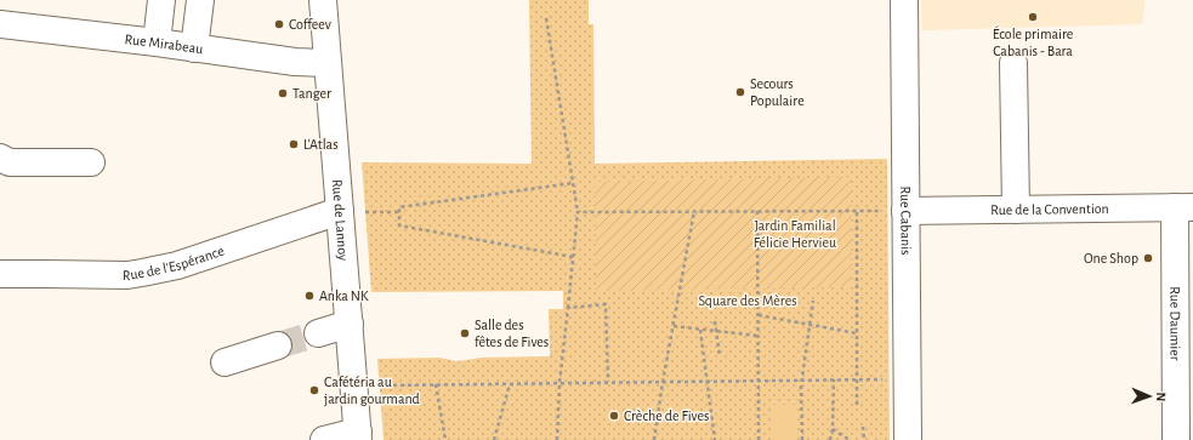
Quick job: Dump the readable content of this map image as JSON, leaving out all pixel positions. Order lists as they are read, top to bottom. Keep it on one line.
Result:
{"streets":{"street":["Rue Mirabeau","Rue de la Convention","Rue de Lannoy","Rue Cabanis","Rue de l'Espérance","Rue Daumier"]},"crossings":[["Rue Mirabeau","Rue de Lannoy"],["Rue de la Convention","Rue Cabanis"],["Rue de la Convention","Rue Daumier"],["Rue de Lannoy","Rue de l'Espérance"]],"parks":["Jardin Familial Félicie Hervieu","Square des Mères"],"places":["École primaire Cabanis - Bara","Coffeev","Secours Populaire","Tanger","L'Atlas","One Shop","Anka NK","Salle des fêtes de Fives","Cafétéria au jardin gourmand","Crèche de Fives"],"north":"right"}
